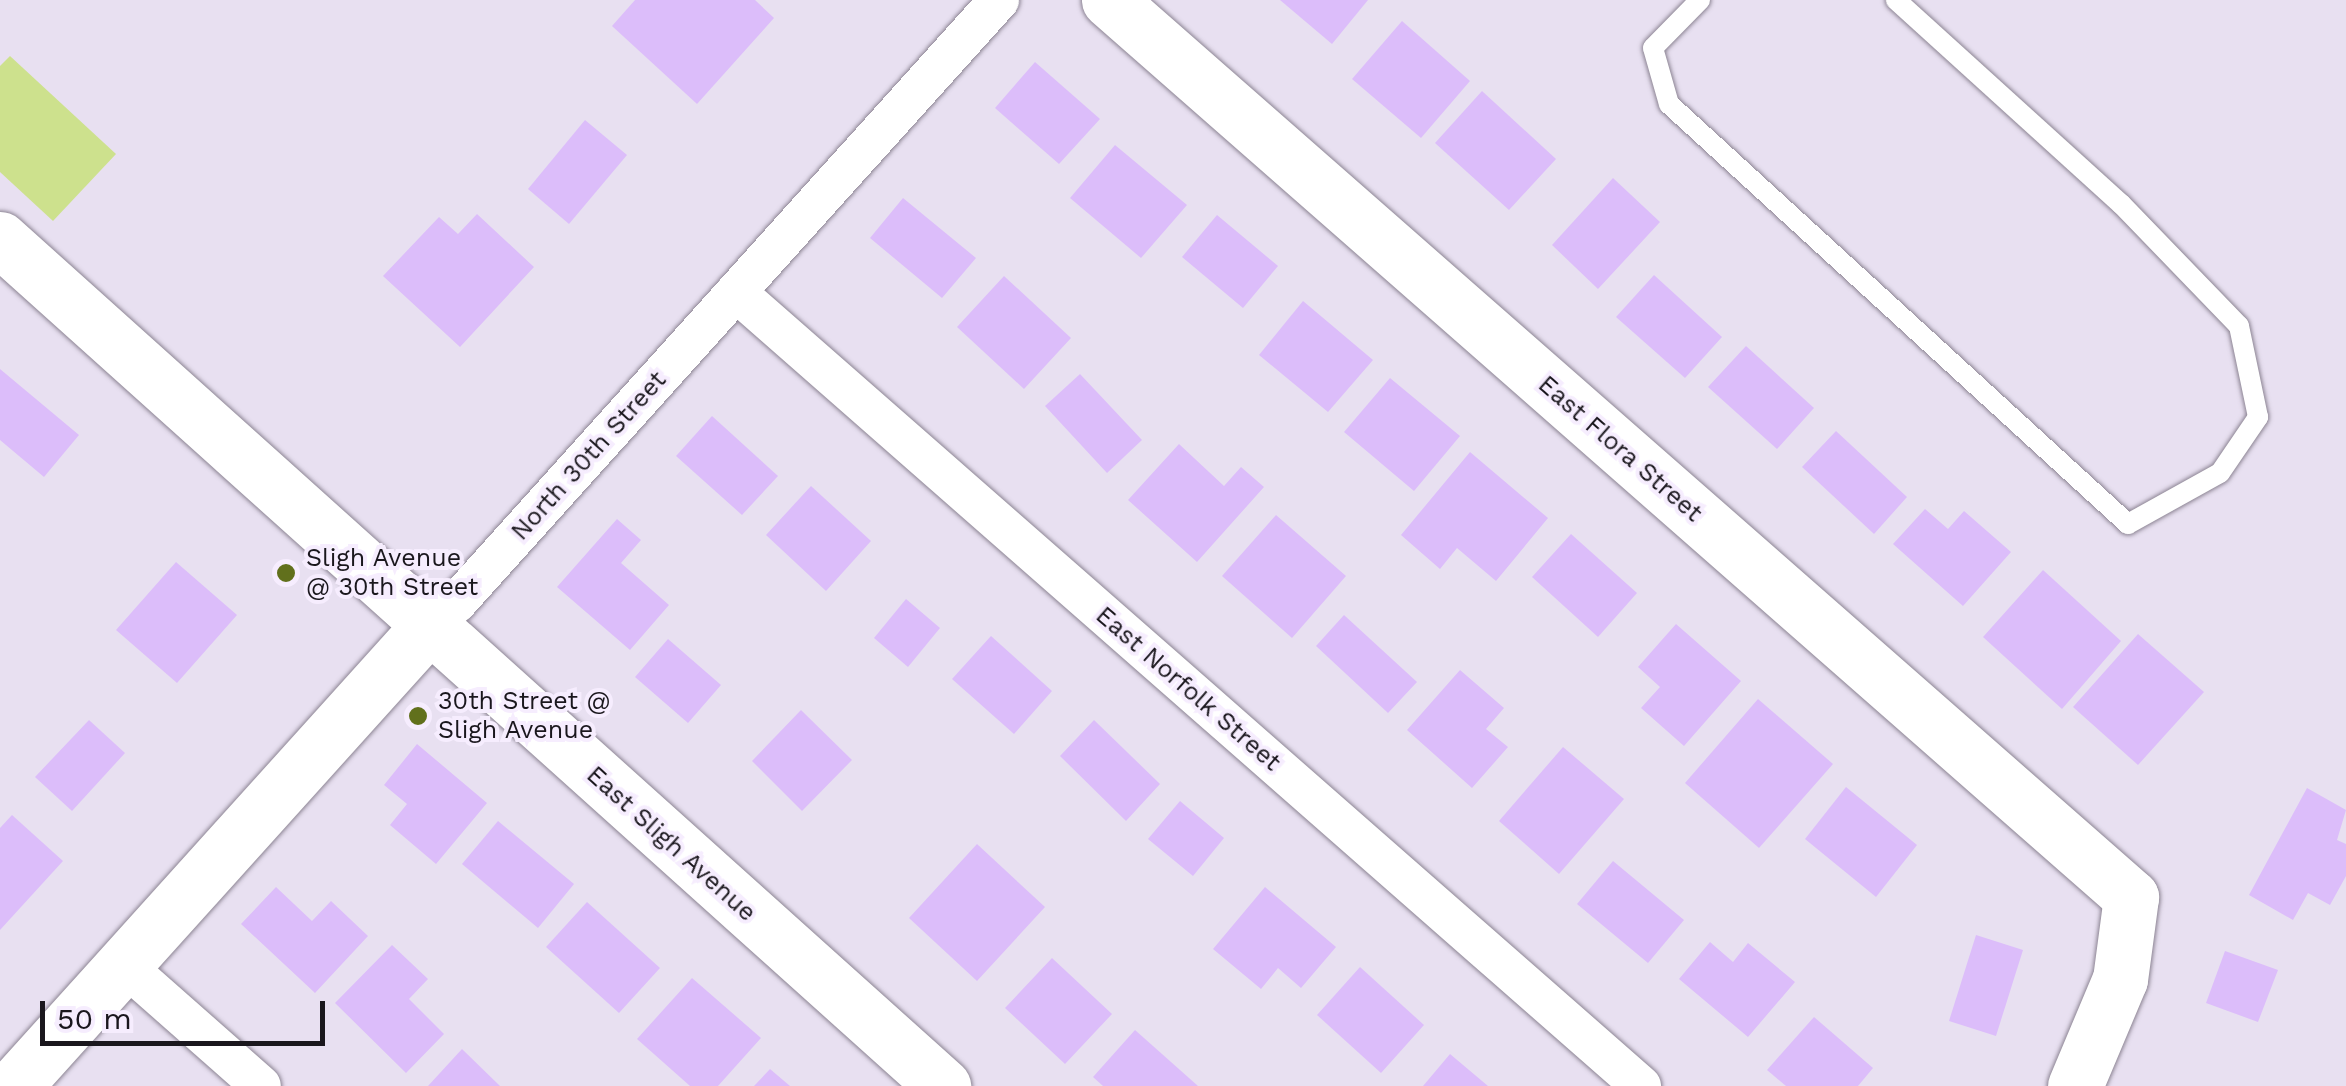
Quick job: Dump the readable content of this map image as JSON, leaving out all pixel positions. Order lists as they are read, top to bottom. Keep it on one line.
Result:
{"streets":{"street":["East Flora Street","North 30th Street","East Norfolk Street","East Sligh Avenue"]},"crossings":[["North 30th Street","East Norfolk Street"],["North 30th Street","East Sligh Avenue"]],"places":["Sligh Avenue @ 30th Street","30th Street @ Sligh Avenue"],"scale_bar":"50 m"}
